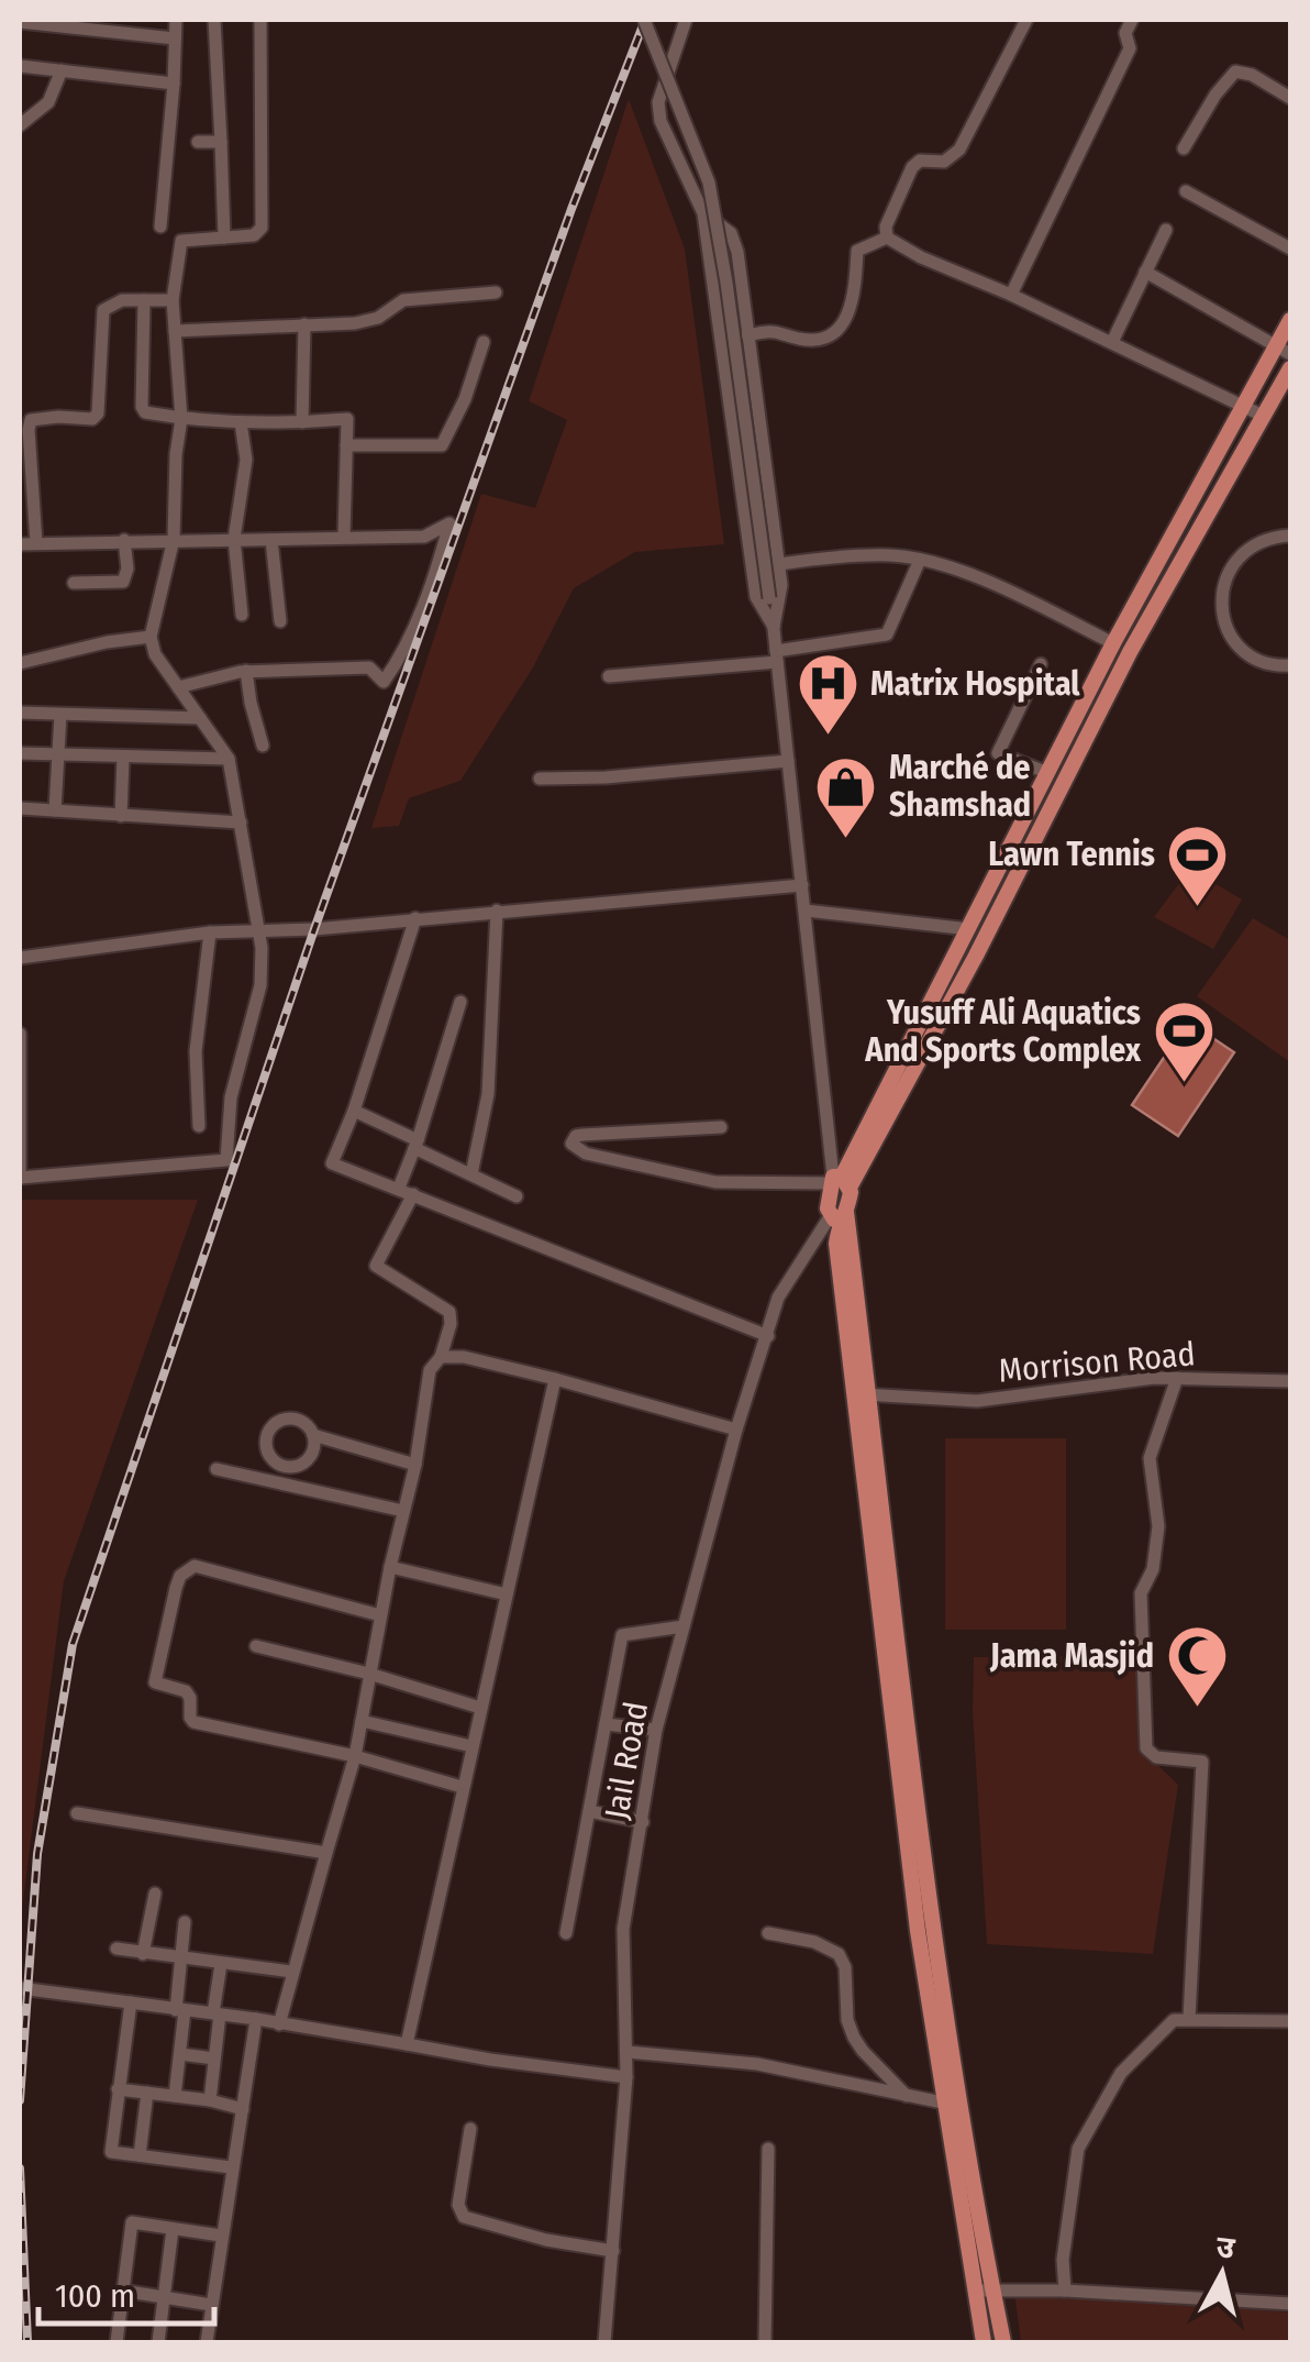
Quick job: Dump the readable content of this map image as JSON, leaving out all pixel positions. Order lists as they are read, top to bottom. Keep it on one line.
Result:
{"streets":{"street":["Morrison Road","Jail Road"]},"places":{"hospital":["Matrix Hospital"],"shop":["Marché de Shamshad"],"sports":["Lawn Tennis","Yusuff Ali Aquatics And Sports Complex"],"mosque":["Jama Masjid"]},"scale_bar":"100 m","north":"top"}
